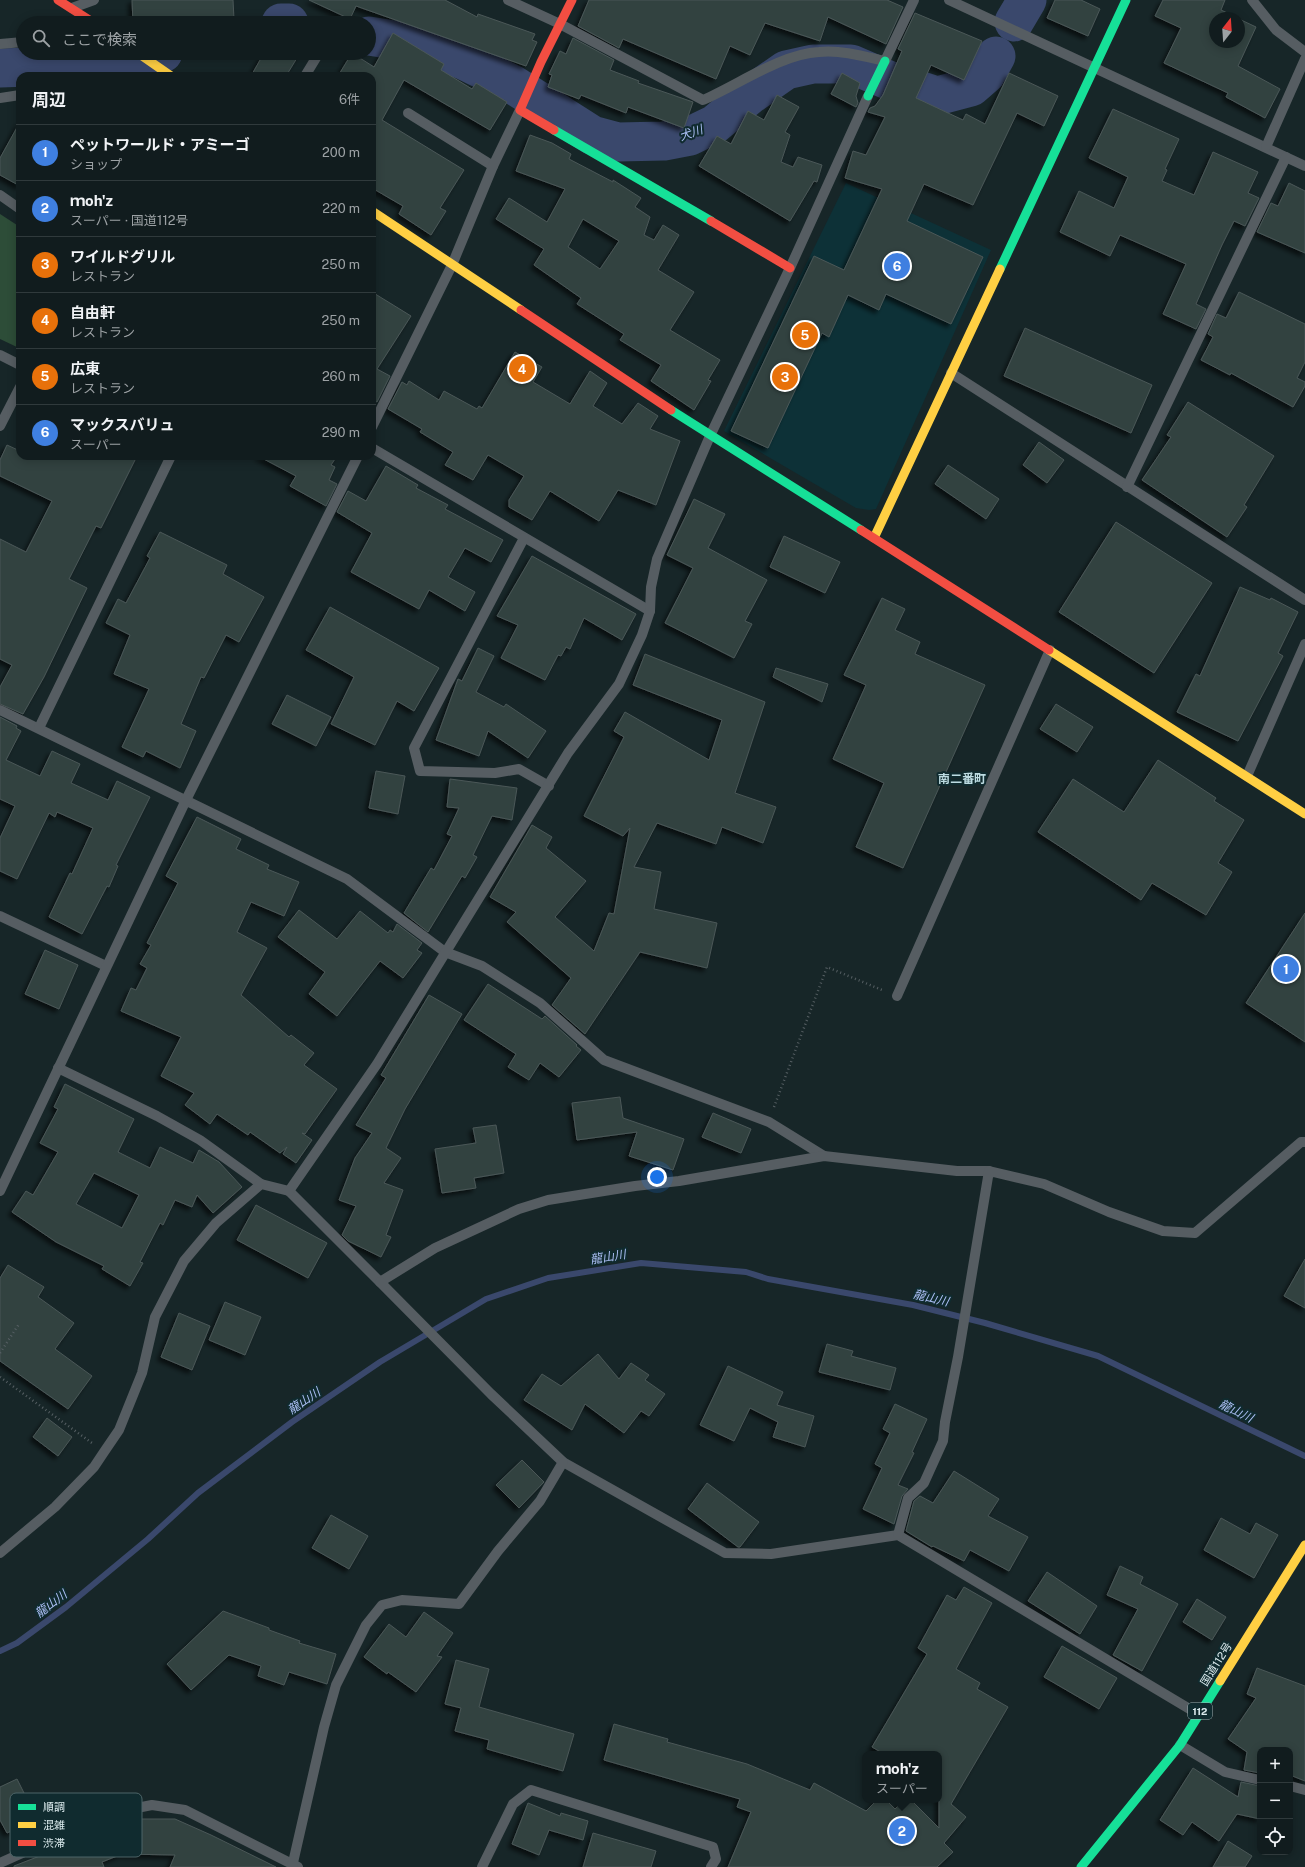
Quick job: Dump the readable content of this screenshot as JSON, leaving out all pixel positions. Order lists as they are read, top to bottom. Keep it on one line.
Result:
{"streets":{"main road":["国道112号","112"]},"districts":["南二番町"],"water":["犬川","龍山川"],"legend":["順調","混雑","渋滞"],"north":"top","page":{"search":"ここで検索","heading":["周辺","6件"],"list":[{"mark":"1","name":"ペットワールド・アミーゴ","note":"ショップ","value":"200 m"},{"mark":"2","name":"ｍoh'z","note":"スーパー · 国道112号","value":"220 m"},{"mark":"3","name":"ワイルドグリル","note":"レストラン","value":"250 m"},{"mark":"4","name":"自由軒","note":"レストラン","value":"250 m"},{"mark":"5","name":"広東","note":"レストラン","value":"260 m"},{"mark":"6","name":"マックスバリュ","note":"スーパー","value":"290 m"}],"pins":["6","5","4","3","1","2"],"map_buttons":["+","−"],"popup":["ｍoh'z","スーパー"]}}
